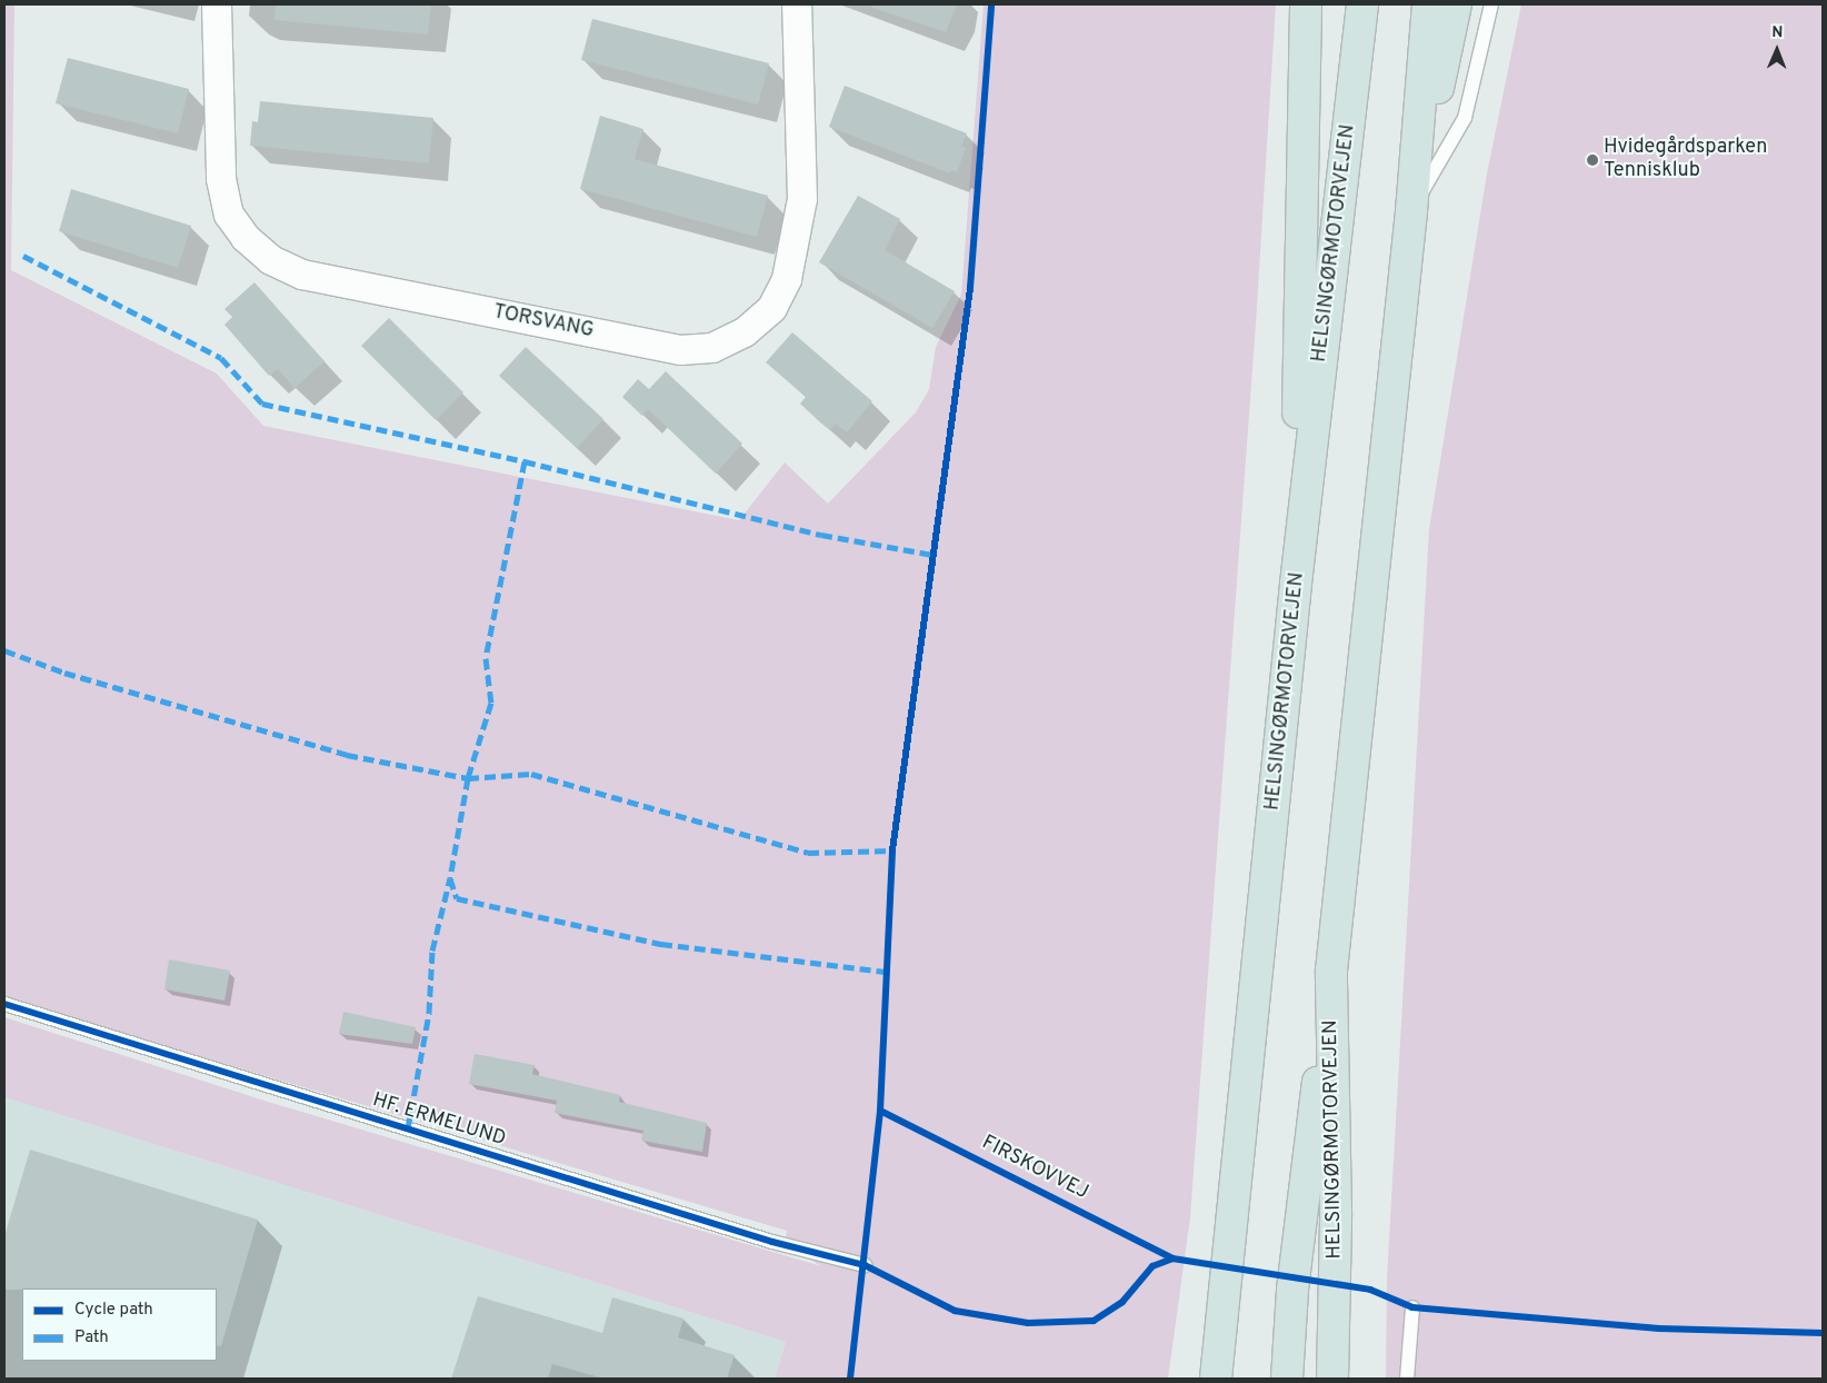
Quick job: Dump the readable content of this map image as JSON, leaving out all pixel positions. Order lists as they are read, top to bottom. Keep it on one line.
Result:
{"streets":{"highway":["HELSINGØRMOTORVEJEN"],"street":["TORSVANG"],"lane":["HF. ERMELUND"],"cycle path":["FIRSKOVVEJ"]},"places":["Hvidegårdsparken Tennisklub"],"legend":["Cycle path","Path"],"north":"top"}
